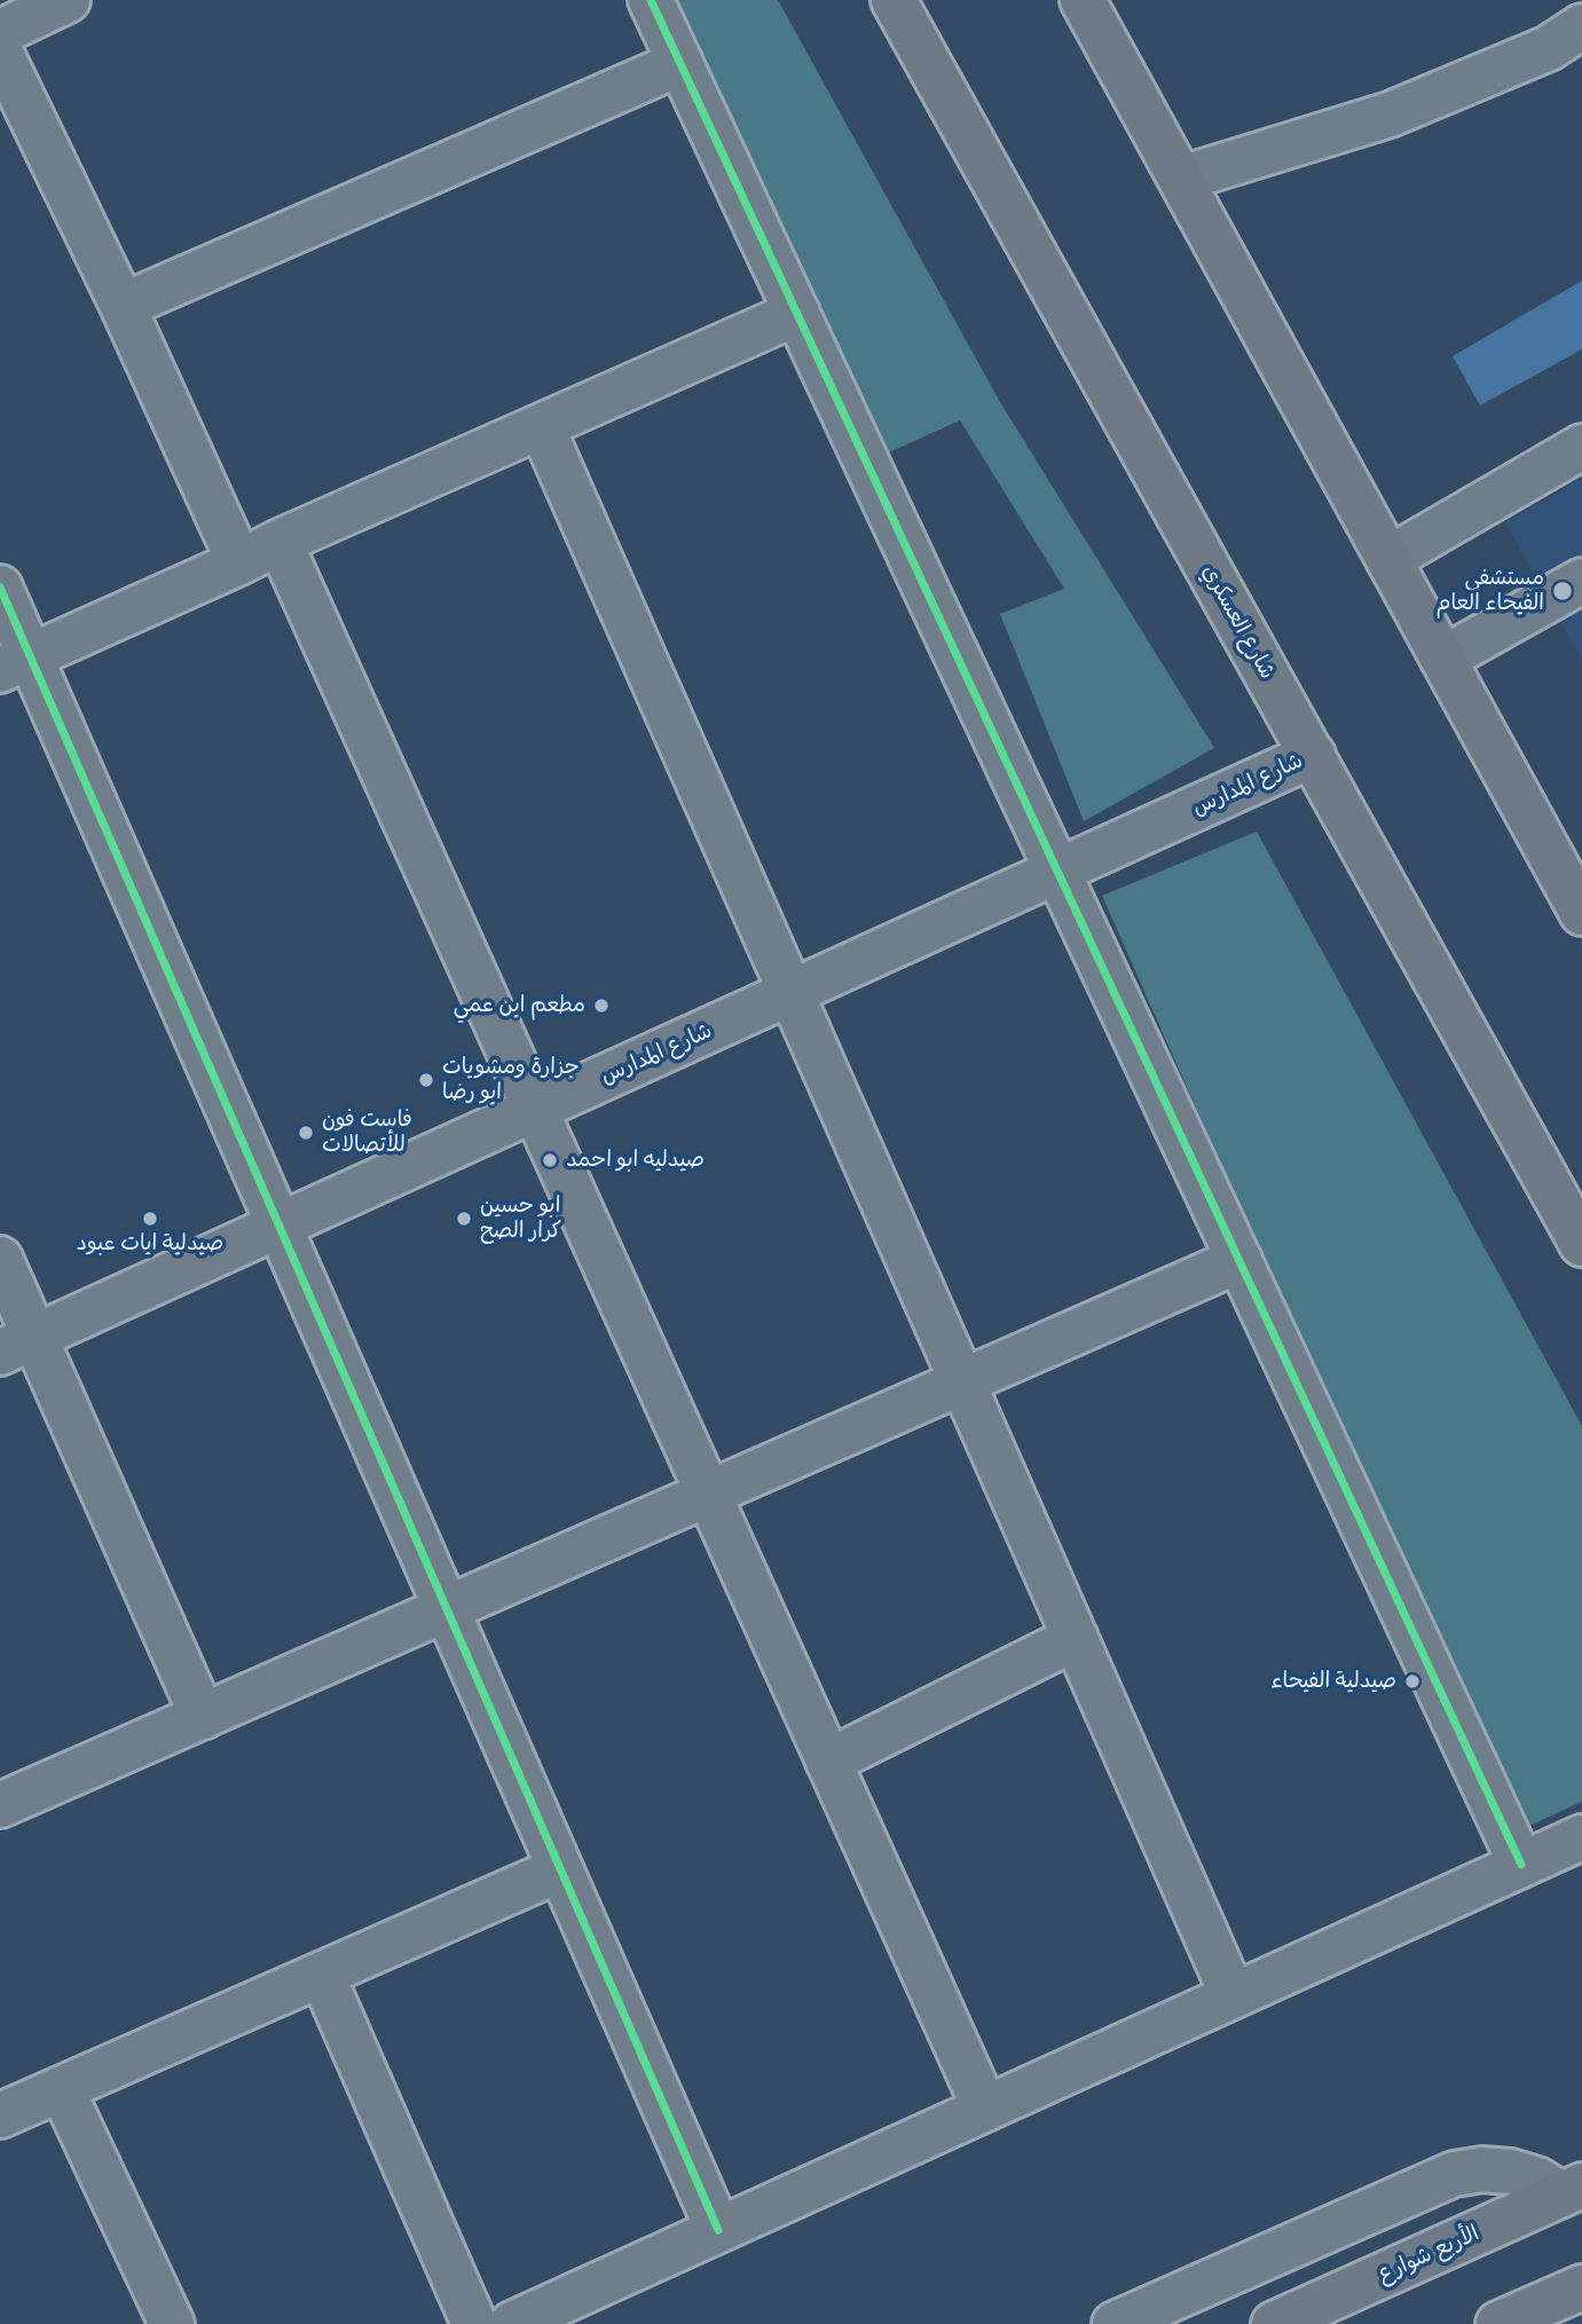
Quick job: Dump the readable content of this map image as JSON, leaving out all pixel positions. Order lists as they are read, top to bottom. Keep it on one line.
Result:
{"streets":{"main road":["شارع العسكري","الأربع شوارع"],"street":["شارع المدارس"]},"crossings":[["شارع العسكري","شارع المدارس"]],"places":["مستشفى الفيحاء العام","مطعم ابن عمي","جزارة ومشويات ابو رضا","فاست فون للأتصالات","صيدليه ابو احمد","صيدلية ايات عبود","ابو حسين كرار الصح","صيدلية الفيحاء"]}
